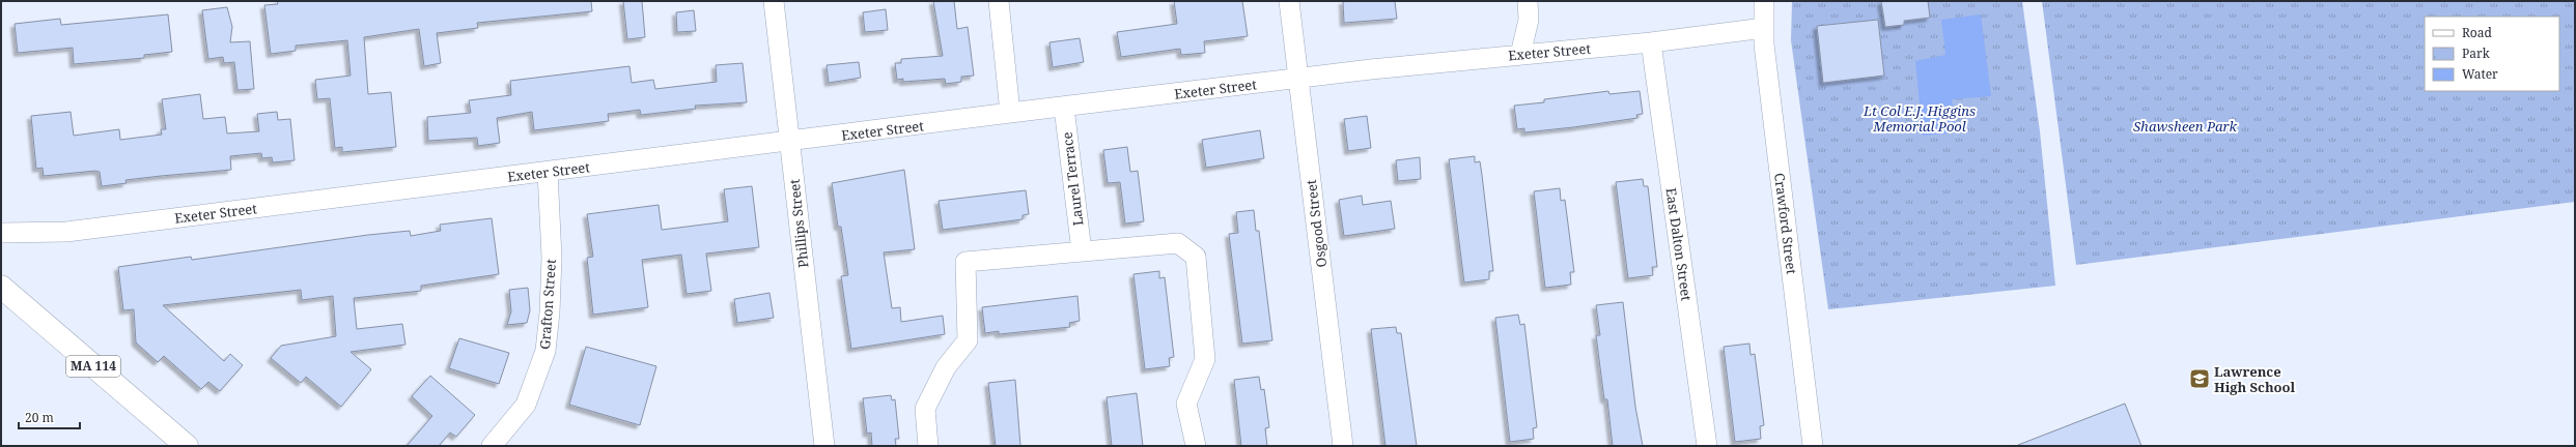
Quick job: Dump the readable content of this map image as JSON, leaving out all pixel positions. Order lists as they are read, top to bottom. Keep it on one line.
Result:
{"streets":{"main road":["MA 114"],"street":["Exeter Street","Laurel Terrace","Phillips Street","Osgood Street","Crawford Street","East Dalton Street","Grafton Street"]},"crossings":[["Exeter Street","Laurel Terrace"],["Exeter Street","Phillips Street"],["Exeter Street","Osgood Street"],["Exeter Street","Crawford Street"],["Exeter Street","East Dalton Street"],["Exeter Street","Grafton Street"]],"parks":["Lt Col E.J. Higgins Memorial Pool","Shawsheen Park"],"places":{"school or university":["Lawrence High School"]},"legend":["Road","Park","Water"],"scale_bar":"20 m"}
